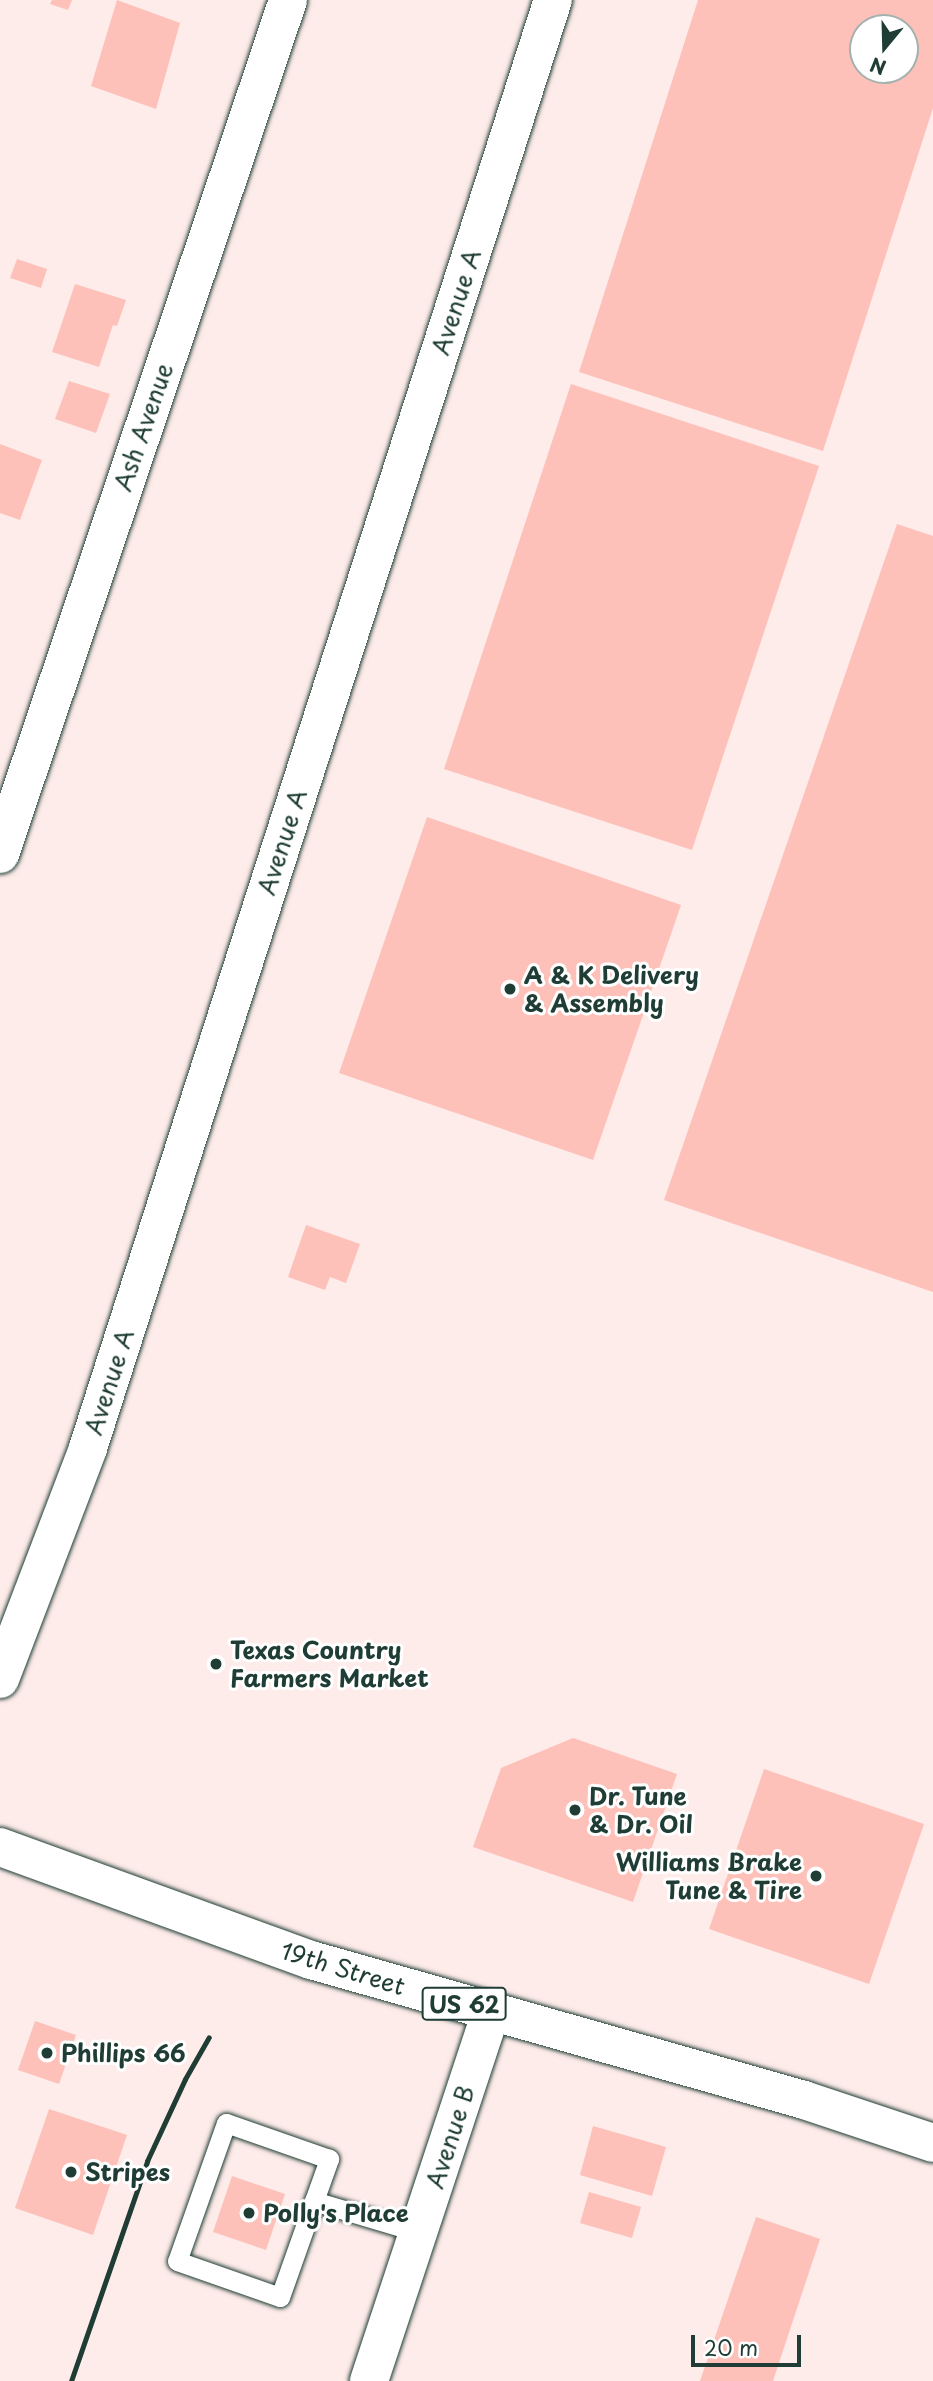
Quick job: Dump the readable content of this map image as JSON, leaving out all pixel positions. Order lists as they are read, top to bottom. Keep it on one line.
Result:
{"streets":{"main road":["Avenue A","Ash Avenue","19th Street","US 62","Avenue B"]},"crossings":[["19th Street","Avenue B"]],"places":["A & K Delivery & Assembly","Texas Country Farmers Market","Dr. Tune & Dr. Oil","Williams Brake Tune & Tire","Phillips 66","Stripes","Polly's Place"],"scale_bar":"20 m","north":"bottom"}
